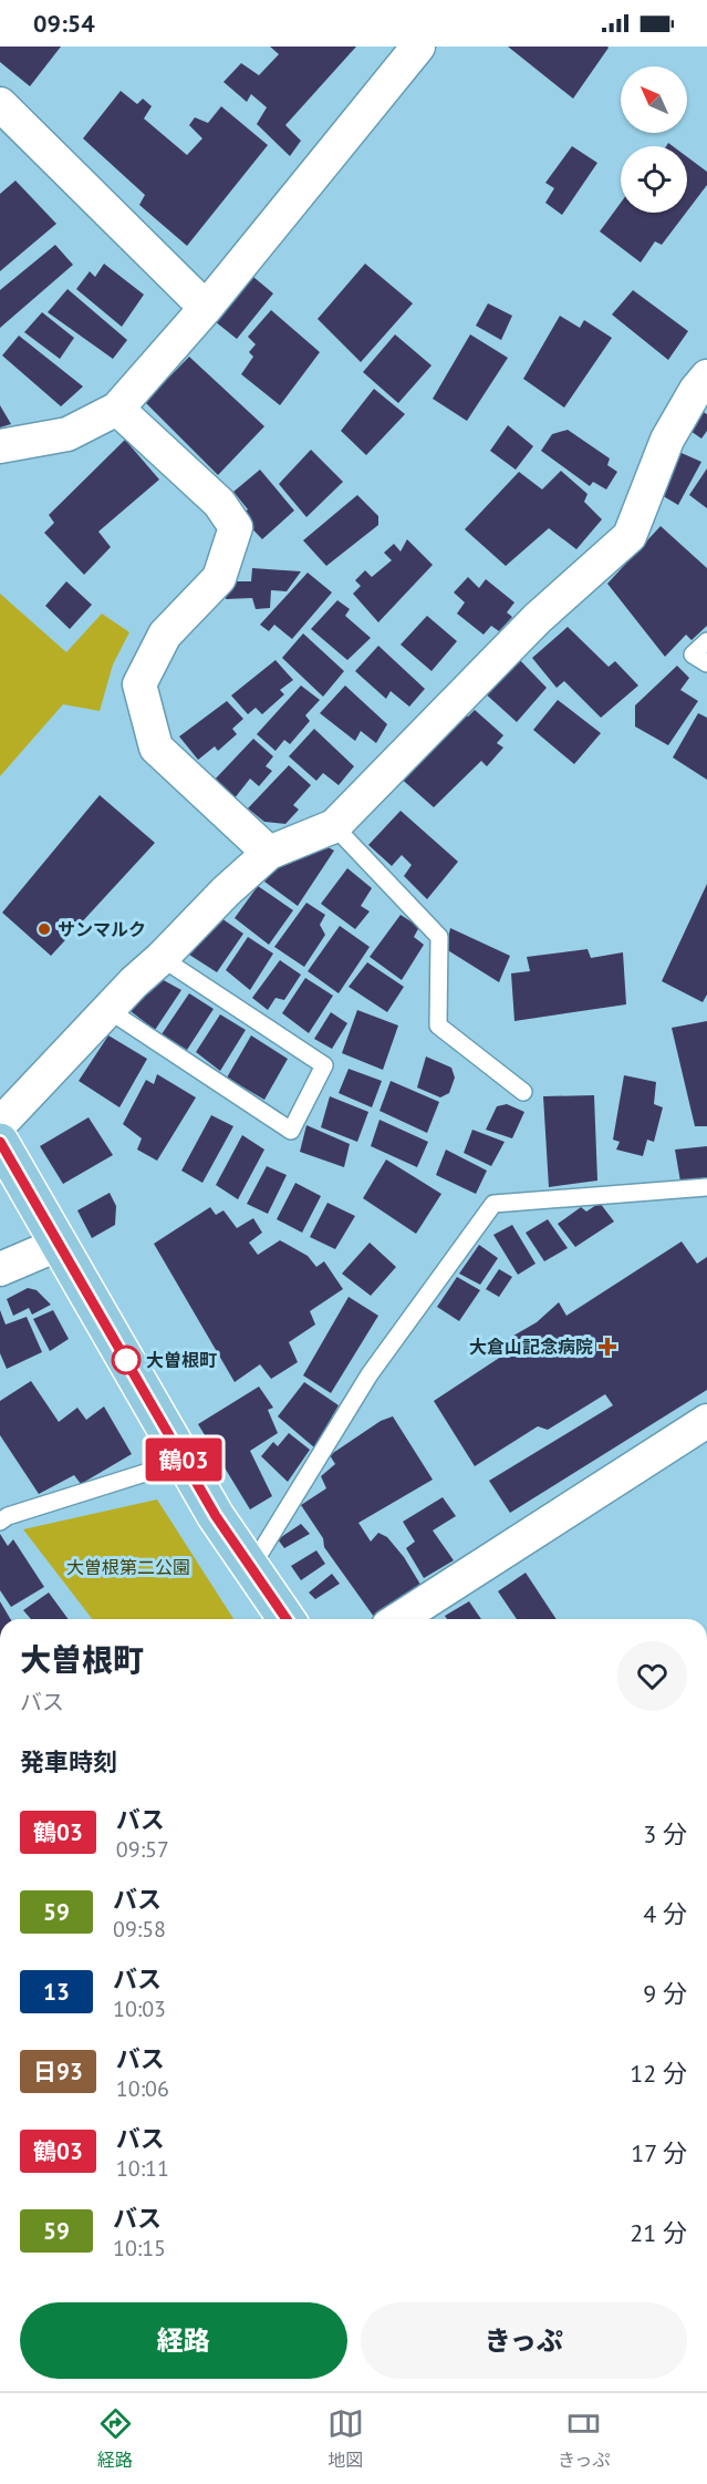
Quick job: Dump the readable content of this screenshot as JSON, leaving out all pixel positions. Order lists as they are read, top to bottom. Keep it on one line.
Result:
{"parks":["大曽根第二公園"],"places":{"other":["サンマルク","大曽根町"],"health":["大倉山記念病院"]},"lines":["bus line 鶴03"],"north":"top left","page":{"status":"09:54","on_map":"鶴03","heading":[["大曽根町","バス"],"発車時刻"],"list":[{"mark":"鶴03","name":"バス","note":"09:57","value":"3 分"},{"mark":"59","name":"バス","note":"09:58","value":"4 分"},{"mark":"13","name":"バス","note":"10:03","value":"9 分"},{"mark":"日93","name":"バス","note":"10:06","value":"12 分"},{"mark":"鶴03","name":"バス","note":"10:11","value":"17 分"},{"mark":"59","name":"バス","note":"10:15","value":"21 分"}],"buttons":["経路","きっぷ"],"tabs":["経路","地図","きっぷ"]}}
